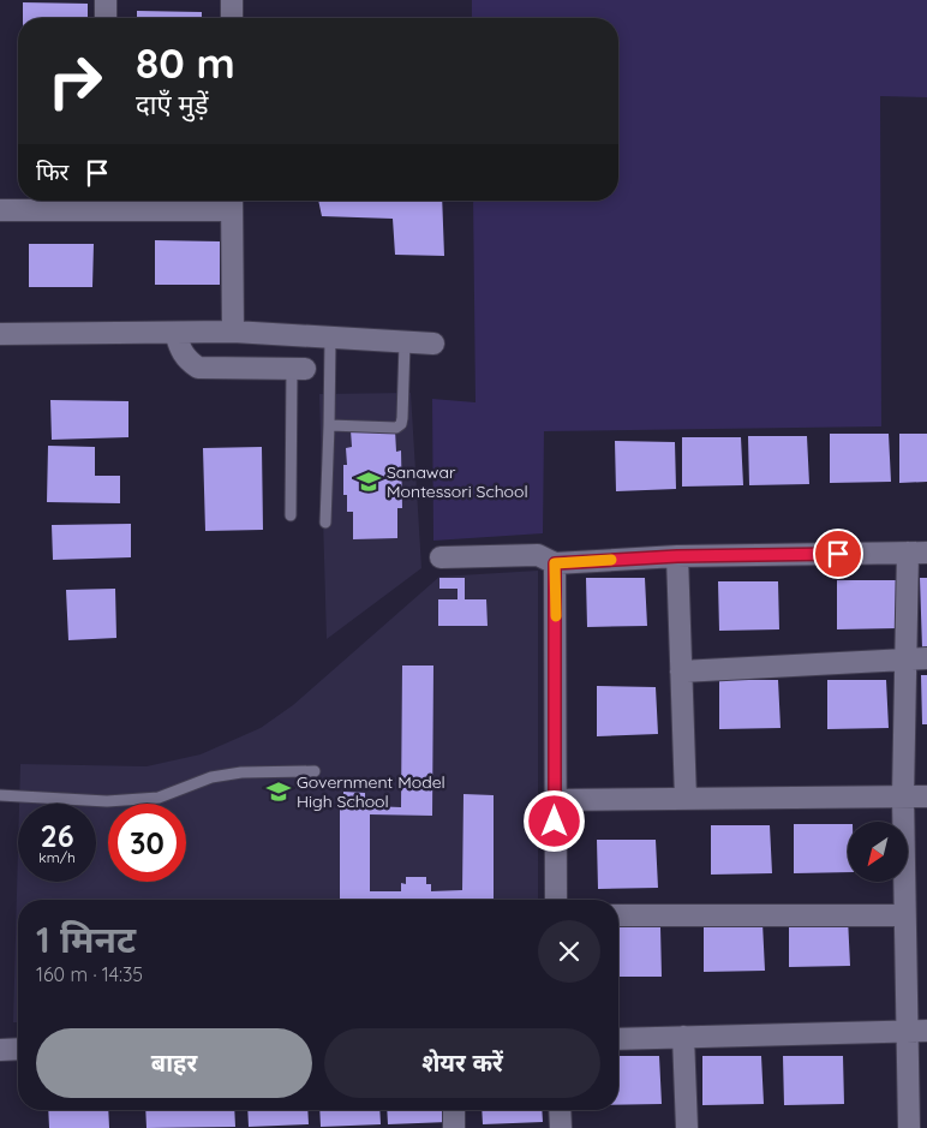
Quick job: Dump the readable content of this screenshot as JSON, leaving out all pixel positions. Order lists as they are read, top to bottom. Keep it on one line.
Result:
{"places":{"school or university":["Sanawar Montessori School","Government Model High School"]},"north":"bottom left","page":{"turn":["80 m","दाएँ मुड़ें"],"then":"फिर","speed":"26 km/h","limit":"30","heading":["1 मिनट","160 m · 14:35"],"buttons":["बाहर","शेयर करें"]}}
